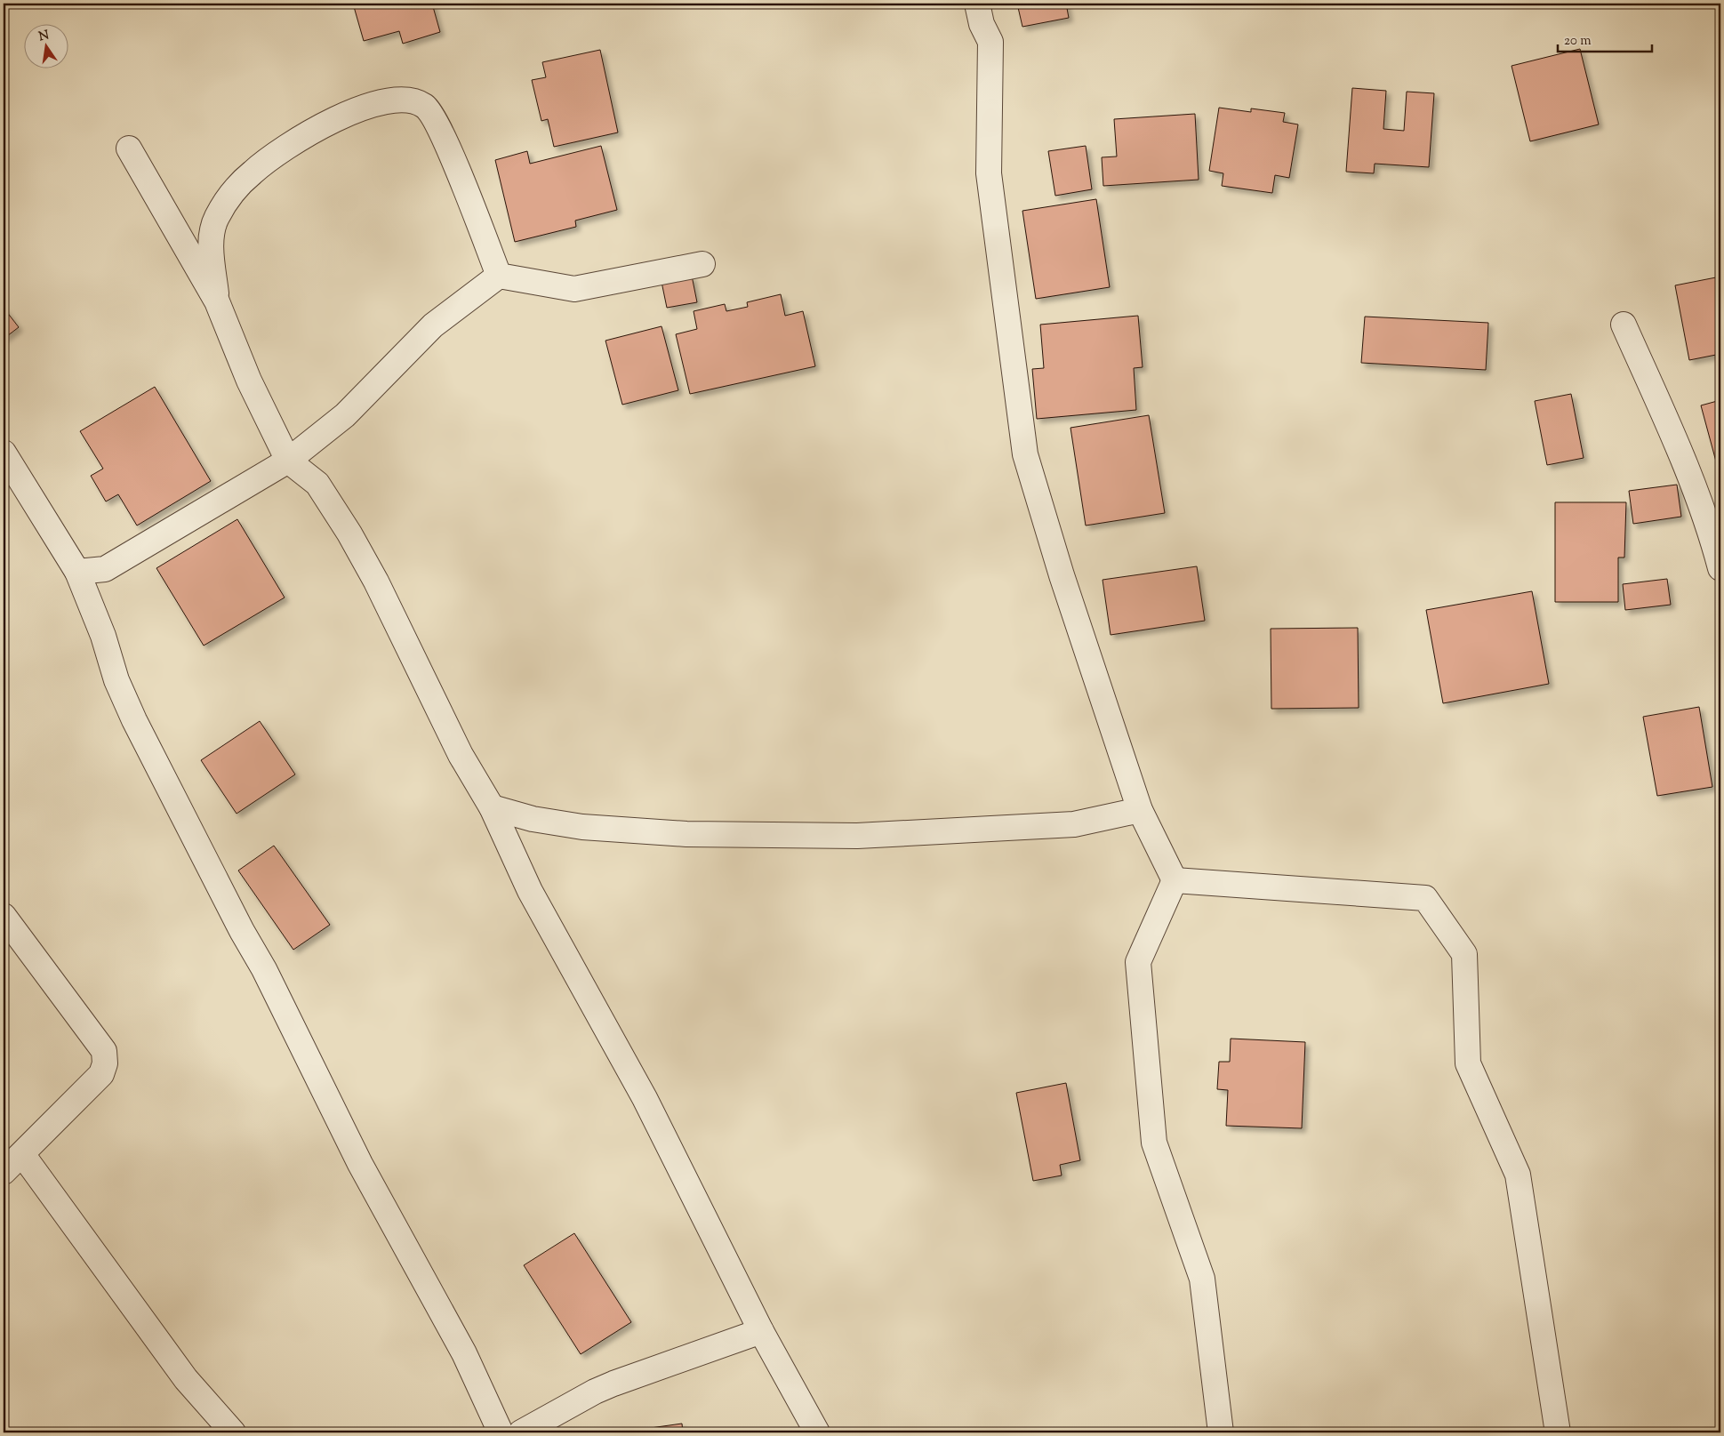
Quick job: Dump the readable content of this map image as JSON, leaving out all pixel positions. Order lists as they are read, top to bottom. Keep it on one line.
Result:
{"scale_bar":"20 m","north":"top"}
